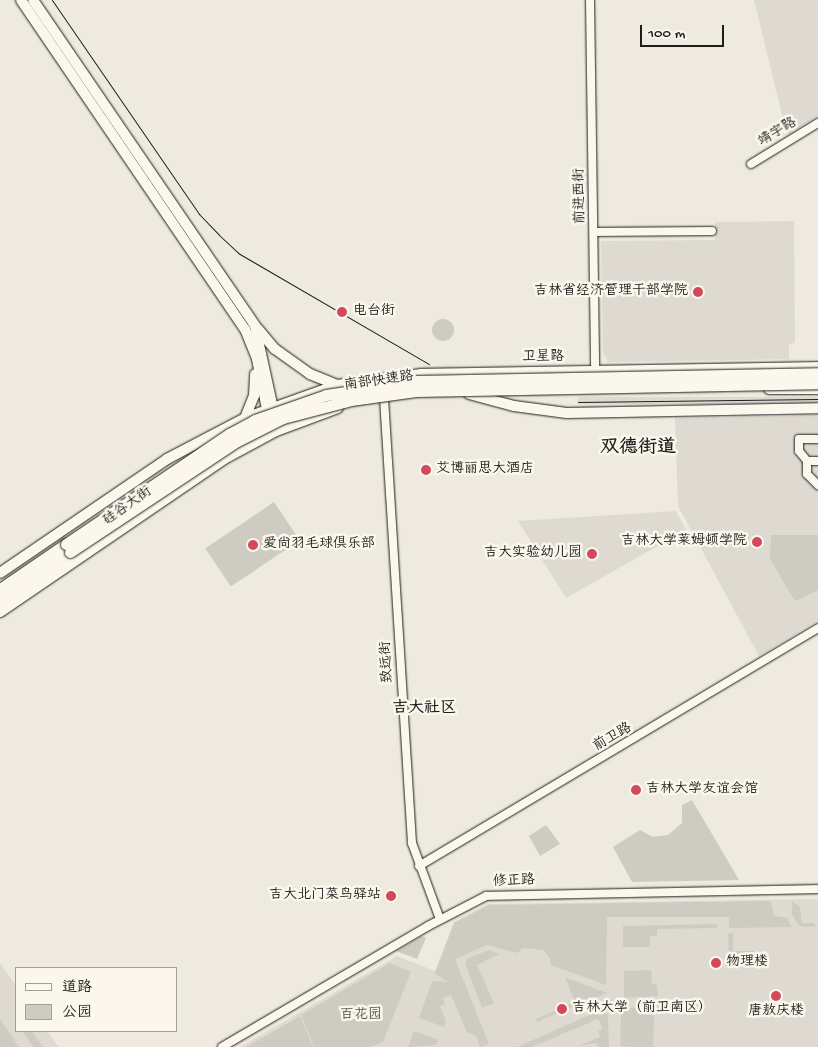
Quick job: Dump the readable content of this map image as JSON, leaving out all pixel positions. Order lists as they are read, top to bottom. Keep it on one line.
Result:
{"streets":{"highway":["南部快速路"],"main road":["卫星路","硅谷大街"],"street":["靖宇路","前进西街","致远街","前卫路","修正路"]},"crossings":[["前进西街","卫星路"],["卫星路","硅谷大街"],["致远街","前卫路"],["致远街","修正路"]],"districts":["双德街道","吉大社区"],"parks":["百花园"],"places":["吉林省经济管理干部学院","电台街","艾博丽思大酒店","吉林大学莱姆顿学院","爱尚羽毛球俱乐部","吉大实验幼儿园","吉林大学友谊会馆","吉大北门菜鸟驿站","物理楼","唐敖庆楼","吉林大学（前卫南区）"],"legend":["道路","公园"],"scale_bar":"100 m"}
